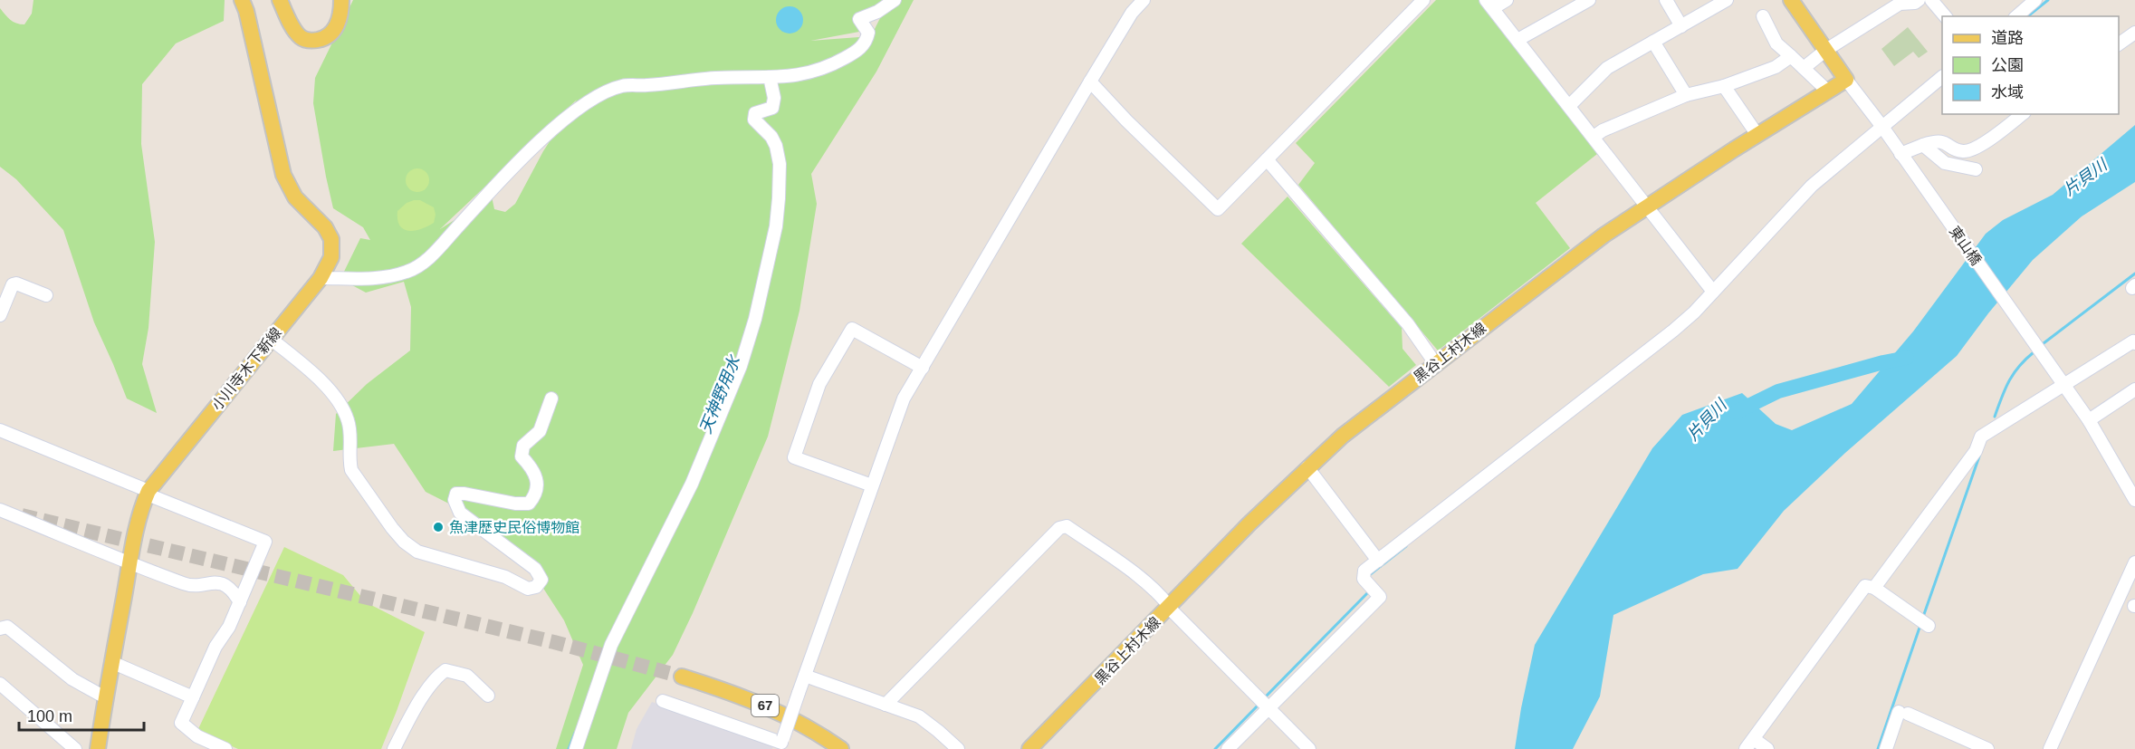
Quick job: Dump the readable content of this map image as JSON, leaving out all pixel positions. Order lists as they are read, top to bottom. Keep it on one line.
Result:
{"streets":{"main road":["黒谷上村木線","小川寺木下新線","67"],"street":["東山橋"]},"crossings":[["東山橋","黒谷上村木線"]],"water":["片貝川","天神野用水"],"places":["魚津歴史民俗博物館"],"legend":["道路","公園","水域"],"scale_bar":"100 m"}
